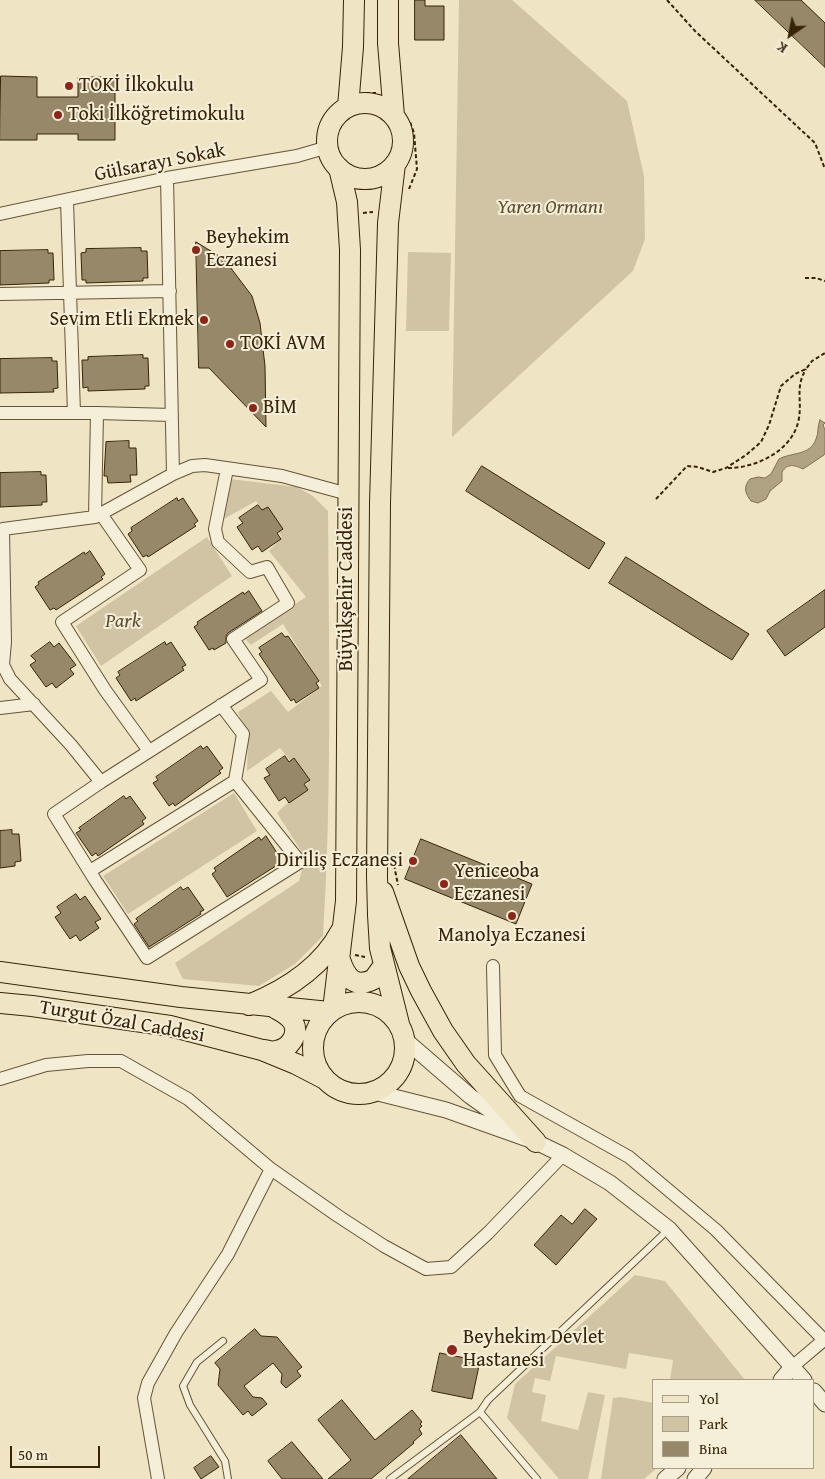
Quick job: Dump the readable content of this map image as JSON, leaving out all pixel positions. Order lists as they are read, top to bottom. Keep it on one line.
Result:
{"streets":{"main road":["Büyükşehir Caddesi","Turgut Özal Caddesi"],"street":["Gülsarayı Sokak"]},"crossings":[["Gülsarayı Sokak","Büyükşehir Caddesi"],["Büyükşehir Caddesi","Turgut Özal Caddesi"]],"parks":["Yaren Ormanı","Park"],"places":["TOKİ İlkokulu","Toki İlköğretimokulu","Beyhekim Eczanesi","Sevim Etli Ekmek","TOKİ AVM","BİM","Diriliş Eczanesi","Yeniceoba Eczanesi","Manolya Eczanesi","Beyhekim Devlet Hastanesi"],"legend":["Yol","Park","Bina"],"scale_bar":"50 m","north":"bottom left"}
